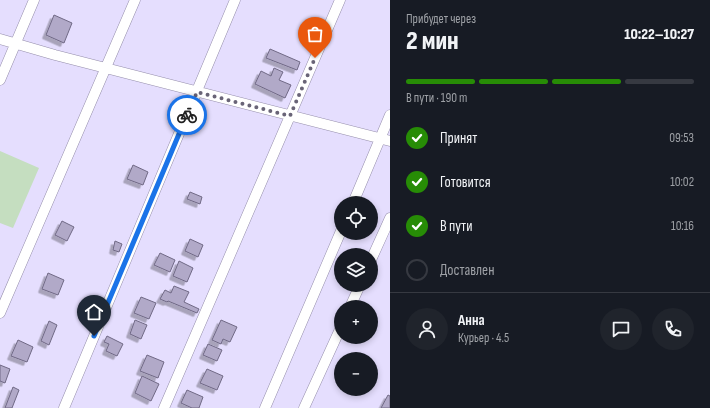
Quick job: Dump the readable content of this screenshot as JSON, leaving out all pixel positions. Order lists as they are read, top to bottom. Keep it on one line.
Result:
{"page":{"heading":["2 мин","Прибудет через","10:22–10:27"],"panel":["Анна","Курьер · 4.5"],"bar":"В пути · 190 m","list":[["Принят","09:53"],["Готовится","10:02"],["В пути","10:16"],"Доставлен"],"map_buttons":["+","−"]}}
